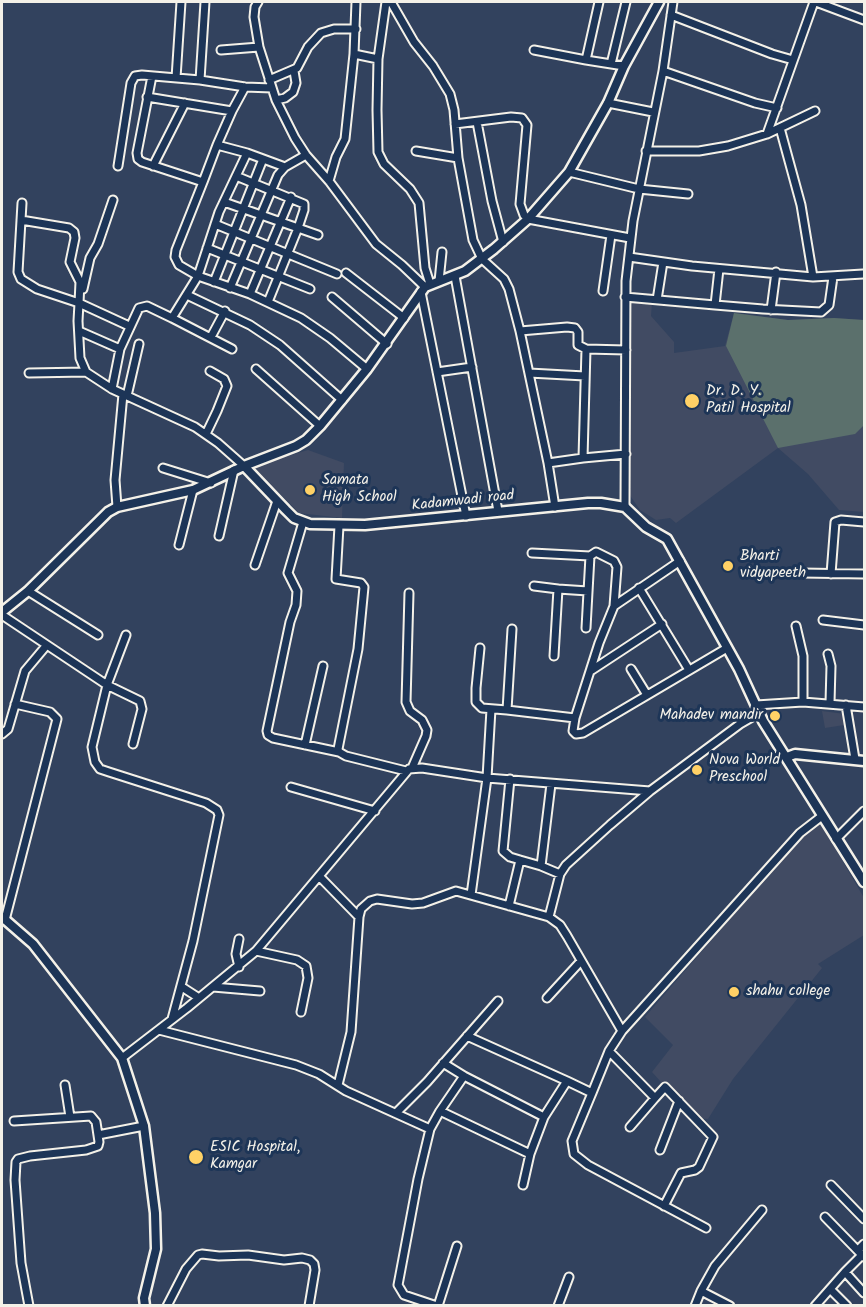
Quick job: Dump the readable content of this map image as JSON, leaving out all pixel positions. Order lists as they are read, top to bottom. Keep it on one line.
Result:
{"streets":{"street":["Kadamwadi road"]},"places":["Dr. D. Y. Patil Hospital","Samata High School","Bharti vidyapeeth","Mahadev mandir","Nova World Preschool","shahu college","ESIC Hospital, Kamgar"]}
